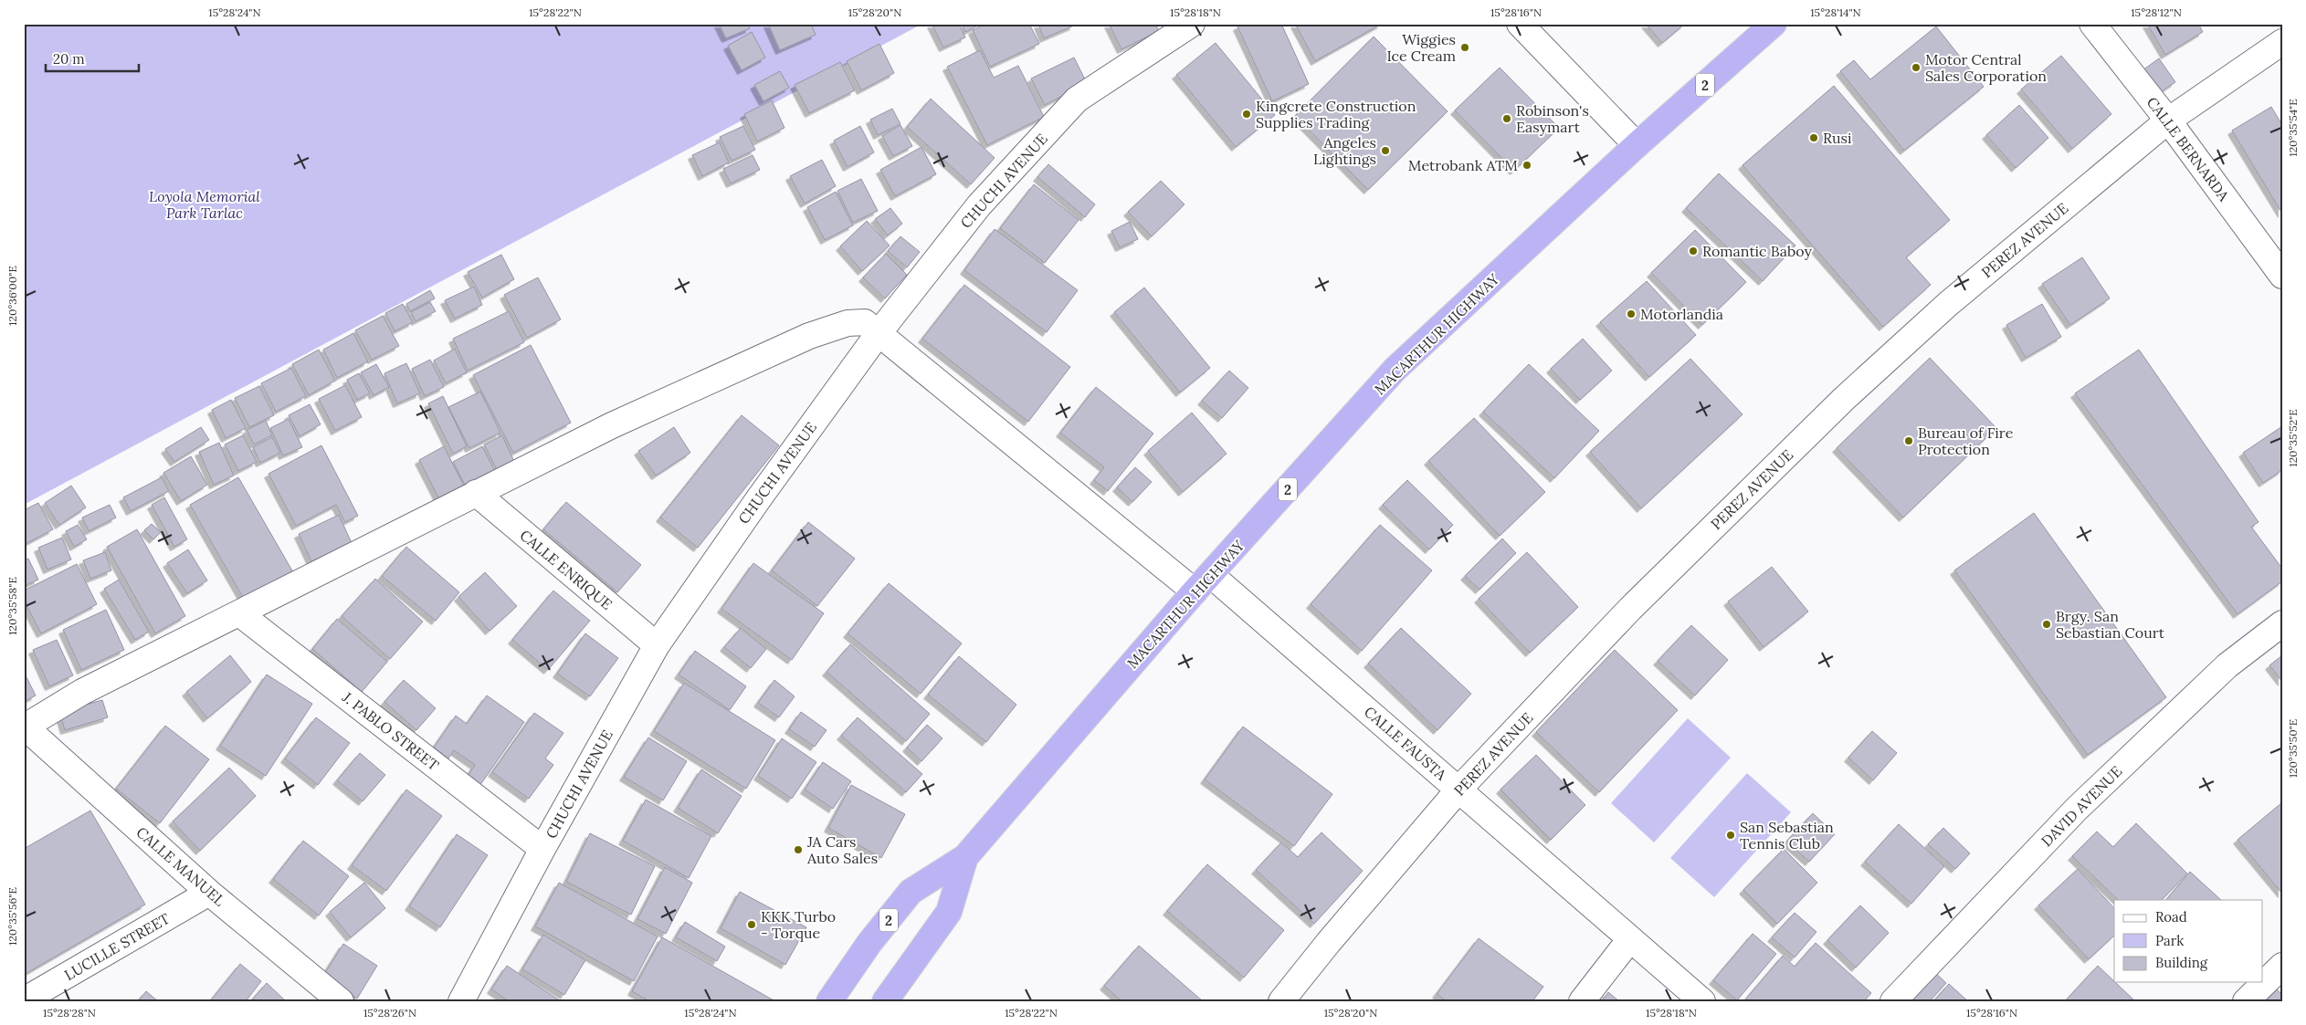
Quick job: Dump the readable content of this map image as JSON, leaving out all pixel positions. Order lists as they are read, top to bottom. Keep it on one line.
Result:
{"streets":{"highway":["2","MACARTHUR HIGHWAY"],"street":["CALLE BERNARDA","CHUCHI AVENUE","PEREZ AVENUE","CALLE ENRIQUE","J. PABLO STREET","CALLE FAUSTA","DAVID AVENUE","CALLE MANUEL","LUCILLE STREET"]},"crossings":[["CALLE BERNARDA","PEREZ AVENUE"],["CHUCHI AVENUE","CALLE ENRIQUE"],["CHUCHI AVENUE","J. PABLO STREET"],["CHUCHI AVENUE","CALLE FAUSTA"],["PEREZ AVENUE","CALLE FAUSTA"],["MACARTHUR HIGHWAY","CALLE FAUSTA"],["CALLE ENRIQUE","CALLE FAUSTA"],["CALLE MANUEL","LUCILLE STREET"]],"parks":["Loyola Memorial Park Tarlac"],"places":["Wiggies Ice Cream","Motor Central Sales Corporation","Kingcrete Construction Supplies Trading","Robinson's Easymart","Rusi","Angeles Lightings","Metrobank ATM","Romantic Baboy","Motorlandia","Bureau of Fire Protection","Brgy. San Sebastian Court","San Sebastian Tennis Club","JA Cars Auto Sales","KKK Turbo - Torque"],"legend":["Road","Park","Building"],"scale_bar":"20 m","coordinates":["15°28'24\"N","15°28'22\"N","15°28'20\"N","15°28'18\"N","15°28'16\"N","15°28'14\"N","15°28'12\"N","120°35'54\"E","120°36'00\"E","120°35'52\"E","120°35'58\"E","120°35'50\"E","120°35'56\"E","15°28'28\"N","15°28'26\"N"]}
